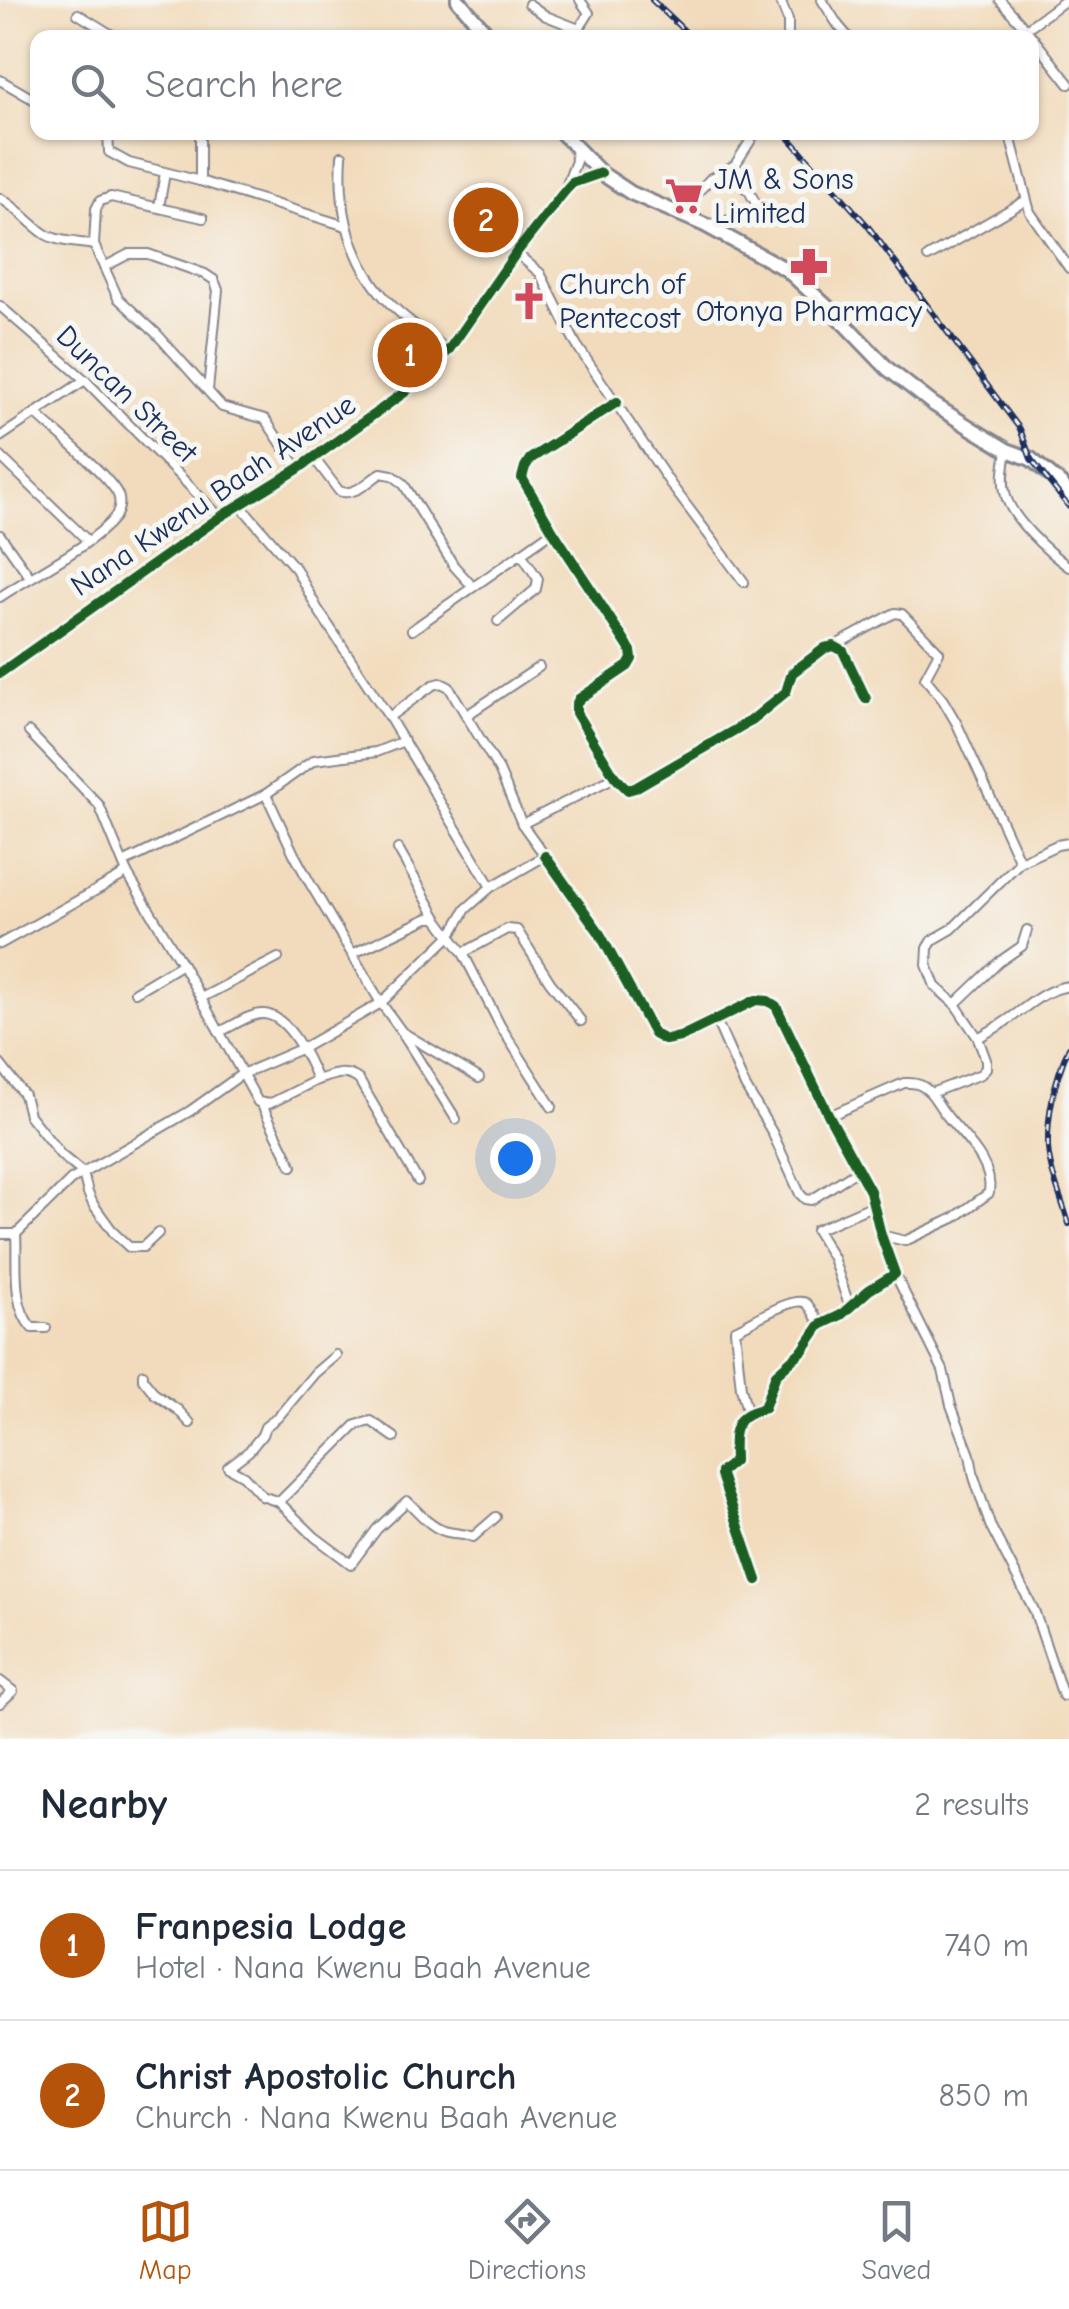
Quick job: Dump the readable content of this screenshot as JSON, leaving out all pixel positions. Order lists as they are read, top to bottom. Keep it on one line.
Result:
{"streets":{"street":["Duncan Street","Nana Kwenu Baah Avenue"]},"crossings":[["Duncan Street","Nana Kwenu Baah Avenue"]],"places":{"supermarket":["JM & Sons Limited"],"pharmacy":["Otonya Pharmacy"],"church":["Church of Pentecost"]},"page":{"search":"Search here","pins":["2","1"],"heading":["Nearby","2 results"],"list":[{"mark":"1","name":"Franpesia Lodge","note":"Hotel · Nana Kwenu Baah Avenue","value":"740 m"},{"mark":"2","name":"Christ Apostolic Church","note":"Church · Nana Kwenu Baah Avenue","value":"850 m"}],"nav":["Map","Directions","Saved"]}}
